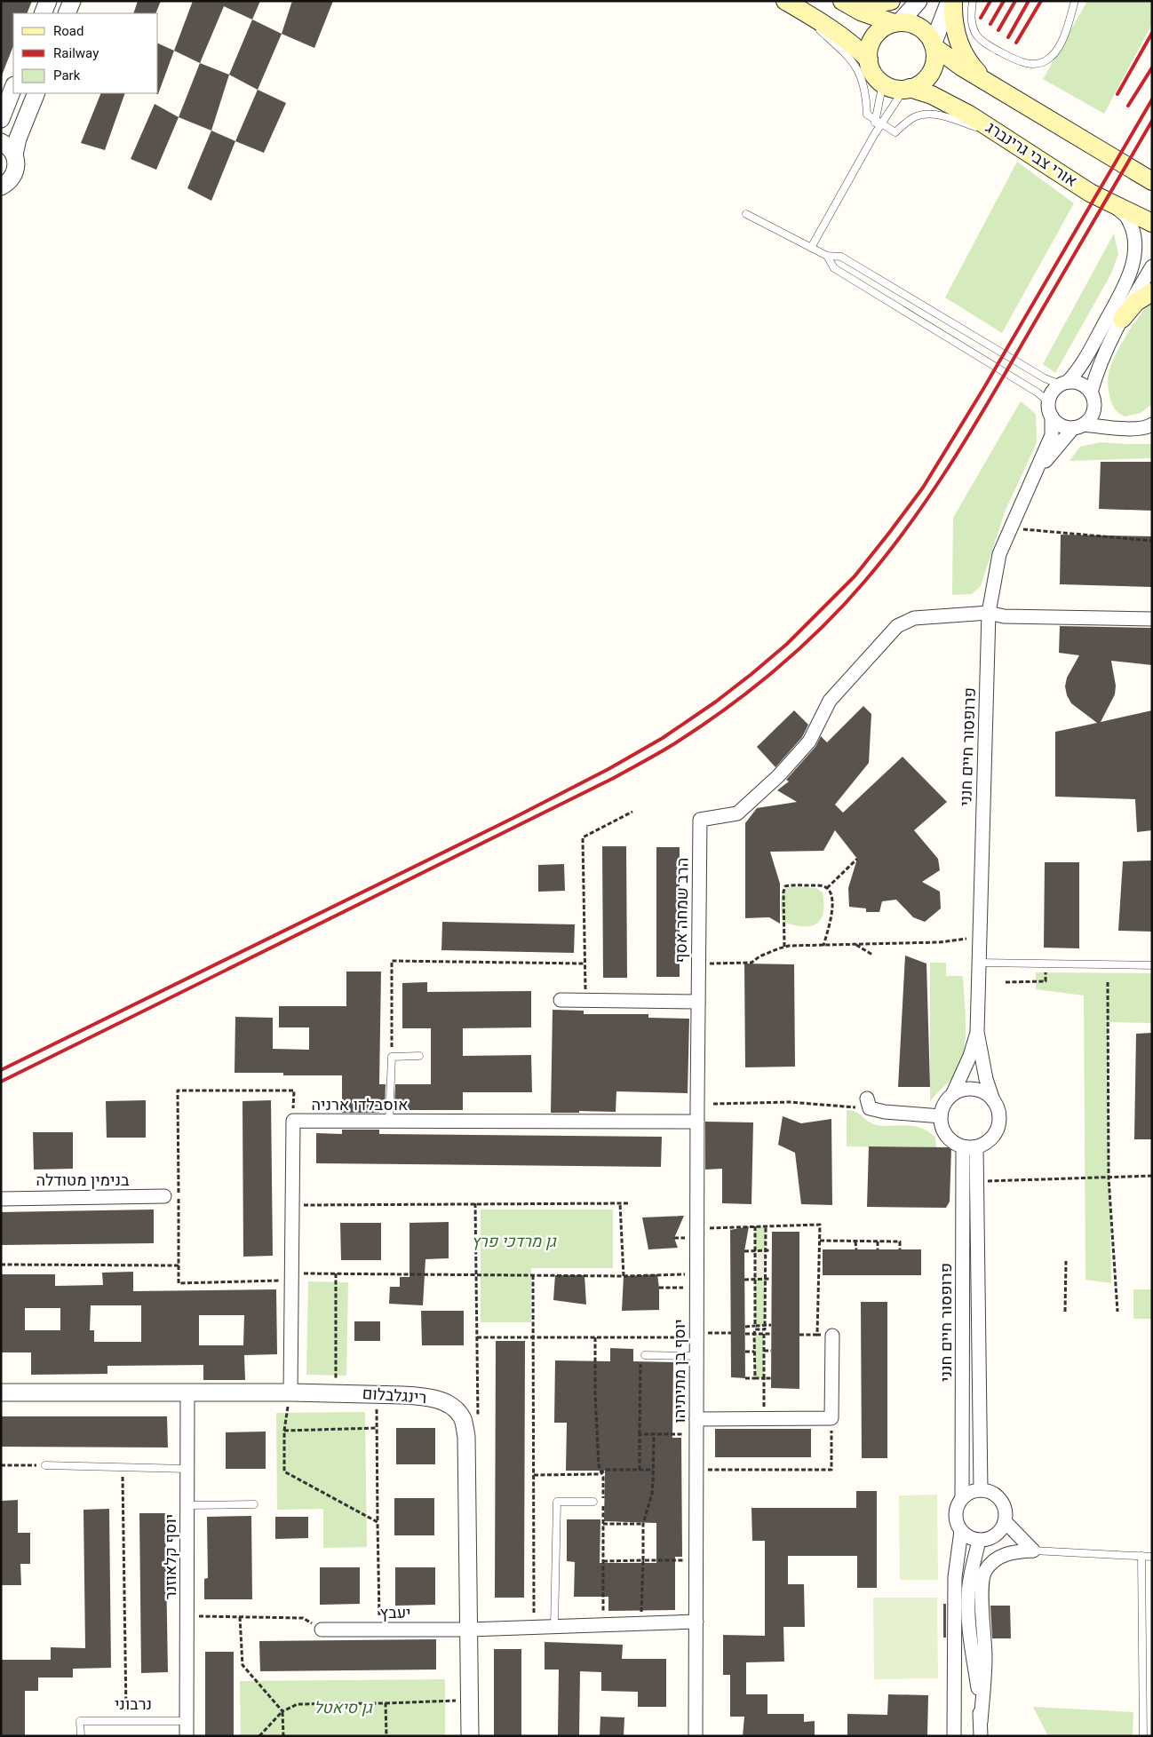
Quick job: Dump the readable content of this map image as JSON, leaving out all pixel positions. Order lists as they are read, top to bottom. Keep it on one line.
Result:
{"streets":{"main road":["אורי צבי גרינברג"],"street":["פרופסור חיים חנני","הרב שמחה אסף","אוסבלדו ארניה","בנימין מטודלה","יוסף בן מתיתיהו","רינגלבלום","יוסף קלאוזנר","יעבץ"],"lane":["נרבוני"]},"crossings":[["פרופסור חיים חנני","הרב שמחה אסף"],["הרב שמחה אסף","אוסבלדו ארניה"],["הרב שמחה אסף","יוסף בן מתיתיהו"],["אוסבלדו ארניה","יוסף בן מתיתיהו"],["אוסבלדו ארניה","רינגלבלום"],["רינגלבלום","יוסף קלאוזנר"],["רינגלבלום","יעבץ"],["יוסף קלאוזנר","נרבוני"]],"parks":["גן מרדכי פרץ","גן סיאטל"],"legend":["Road","Railway","Park"]}
